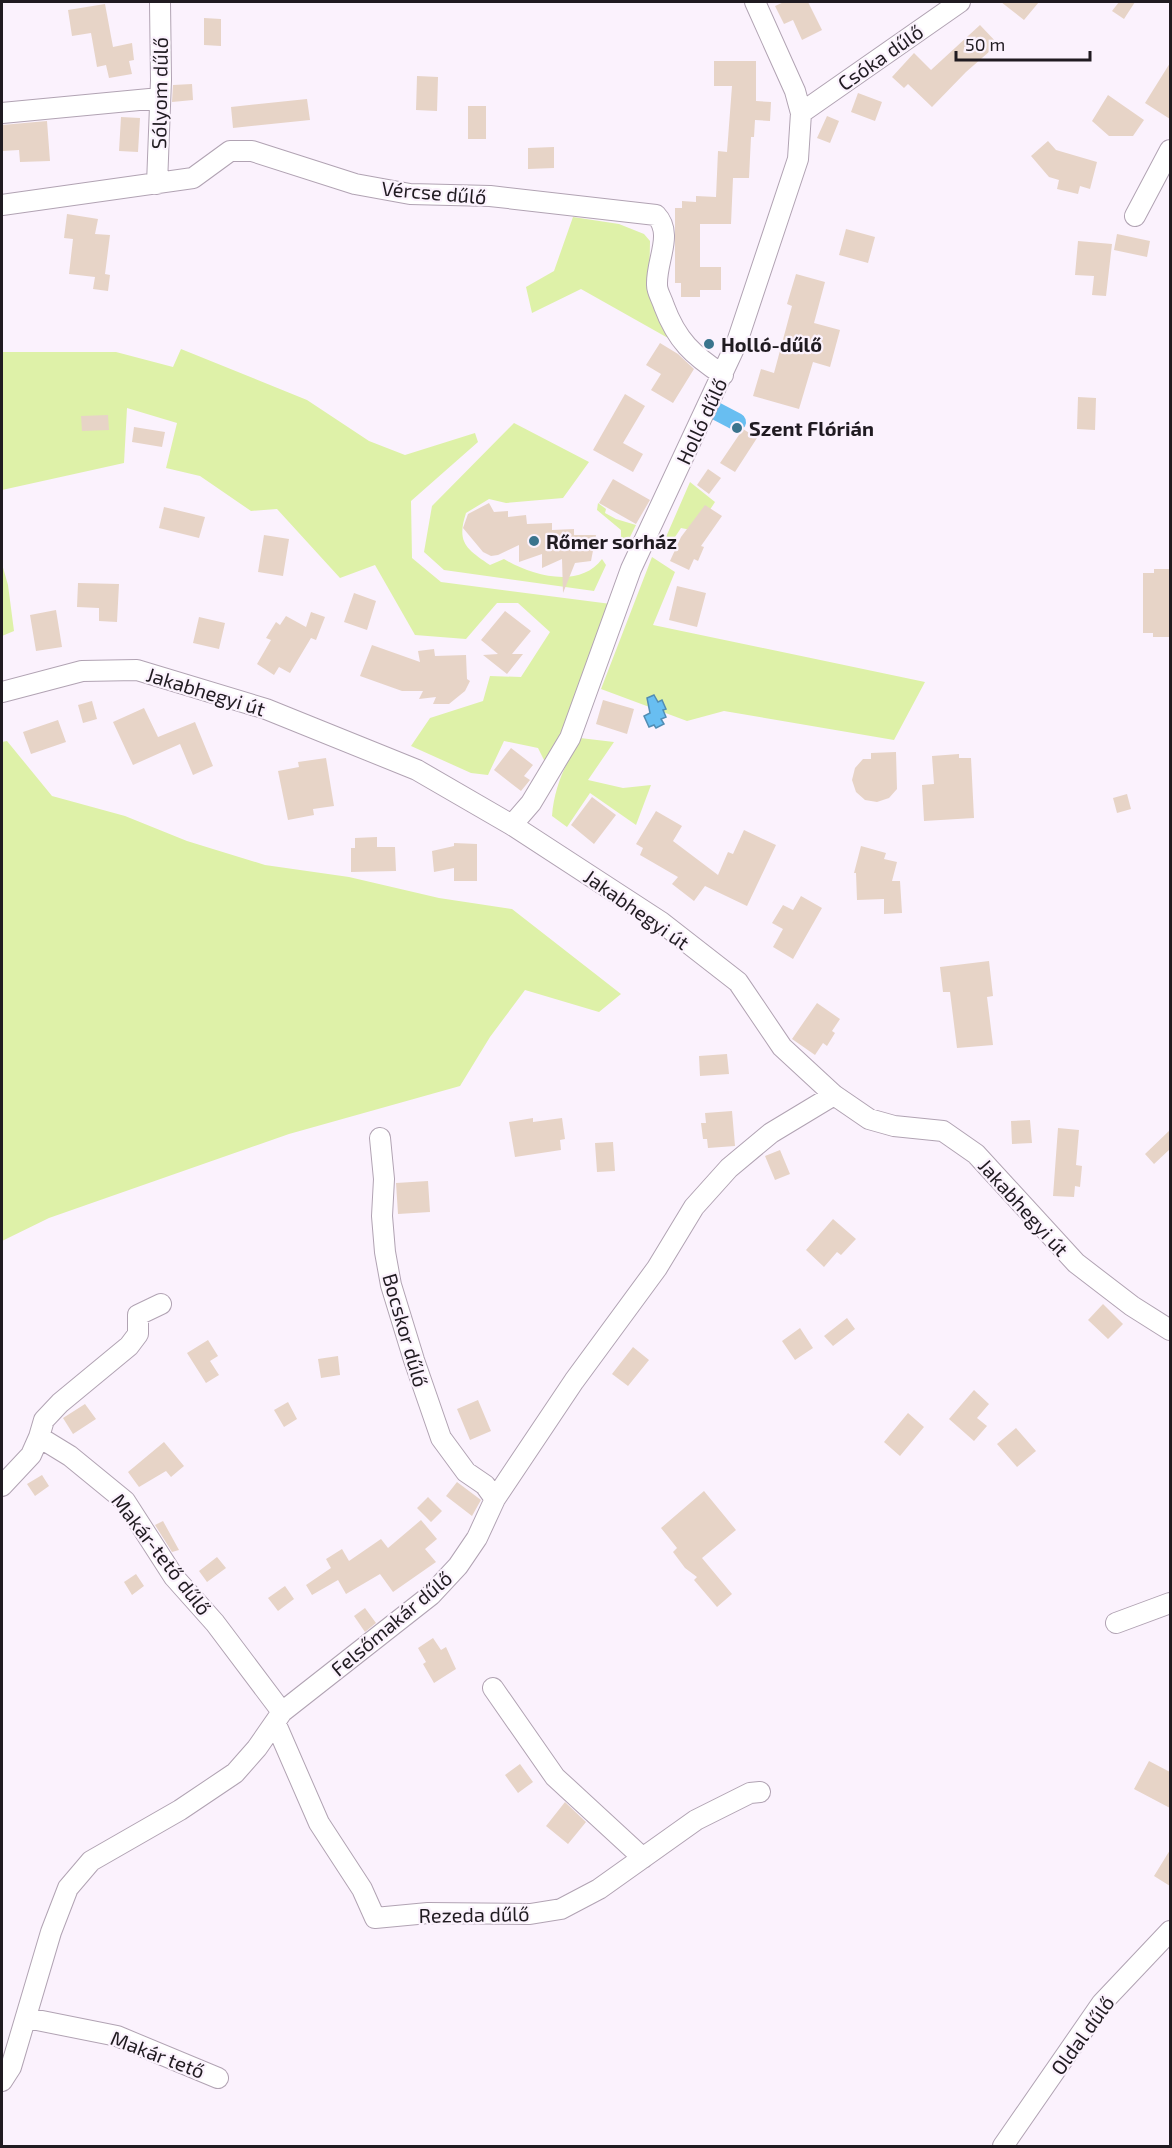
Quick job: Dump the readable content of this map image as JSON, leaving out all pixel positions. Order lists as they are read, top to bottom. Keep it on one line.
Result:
{"streets":{"street":["Csóka dűlő","Sólyom dűlő","Vércse dűlő","Holló dűlő","Jakabhegyi út","Bocskor dűlő","Makár-tető dűlő","Felsőmakár dűlő","Rezeda dűlő","Oldal dűlő","Makár tető"]},"crossings":[["Csóka dűlő","Holló dűlő"],["Sólyom dűlő","Vércse dűlő"],["Vércse dűlő","Holló dűlő"],["Holló dűlő","Jakabhegyi út"],["Jakabhegyi út","Felsőmakár dűlő"],["Bocskor dűlő","Felsőmakár dűlő"],["Makár-tető dűlő","Felsőmakár dűlő"],["Makár-tető dűlő","Rezeda dűlő"],["Felsőmakár dűlő","Rezeda dűlő"],["Felsőmakár dűlő","Makár tető"]],"places":["Holló-dűlő","Szent Flórián","Rőmer sorház"],"scale_bar":"50 m"}
